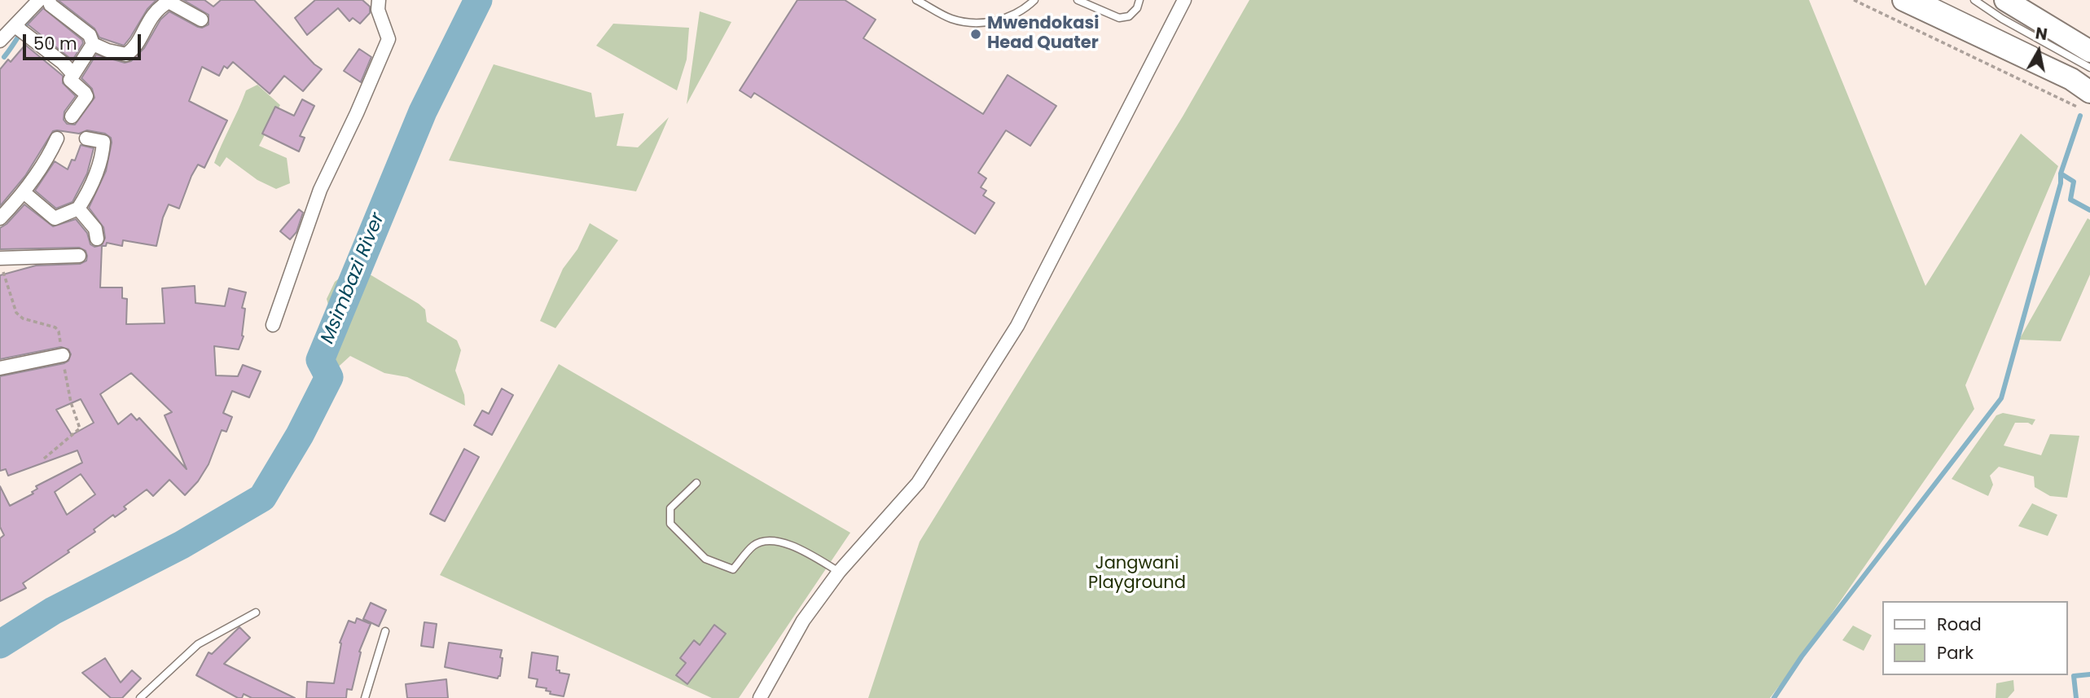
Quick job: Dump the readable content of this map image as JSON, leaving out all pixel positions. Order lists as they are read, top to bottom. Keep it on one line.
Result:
{"water":["Msimbazi River"],"parks":["Jangwani Playground"],"places":["Mwendokasi Head Quater"],"legend":["Road","Park"],"scale_bar":"50 m","north":"top"}
